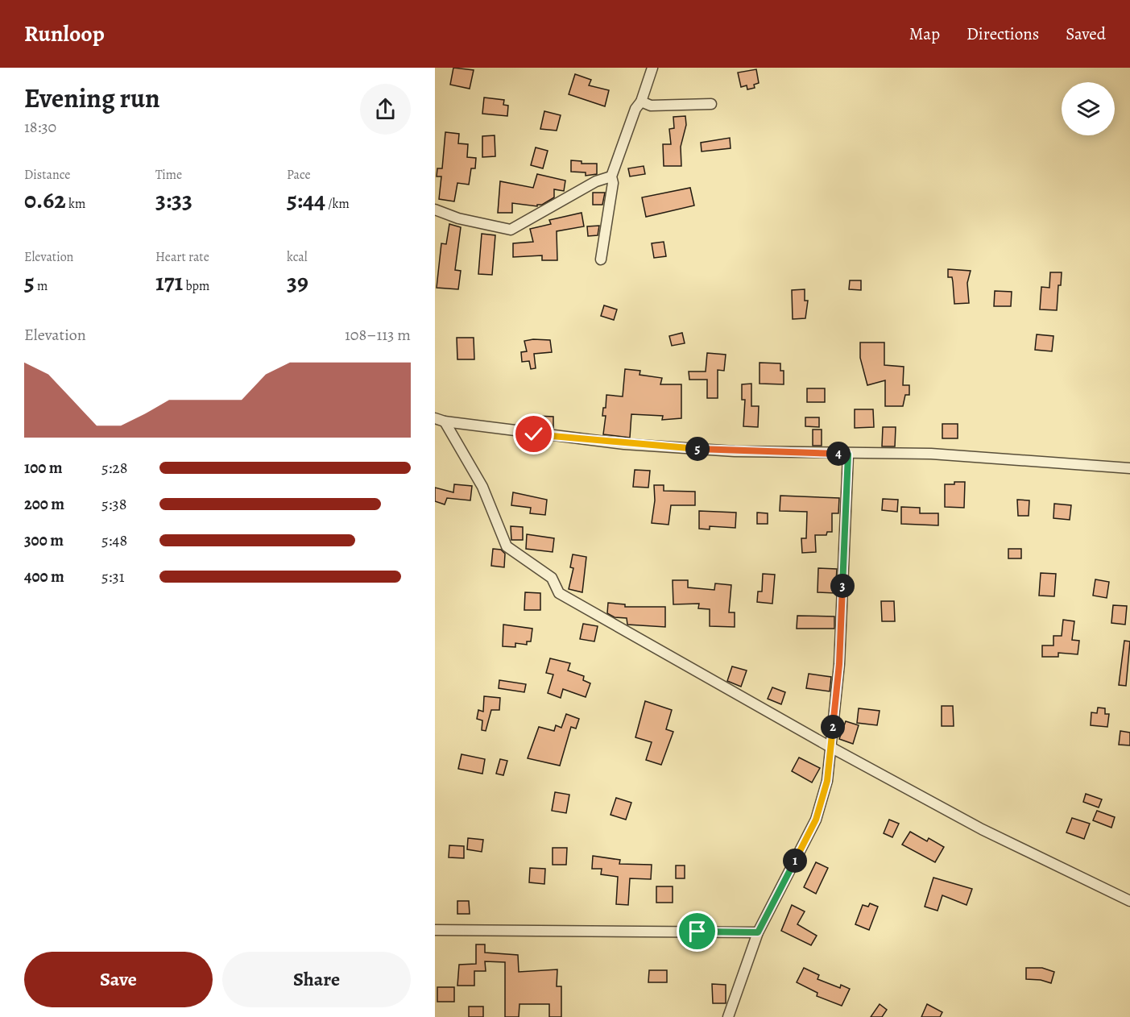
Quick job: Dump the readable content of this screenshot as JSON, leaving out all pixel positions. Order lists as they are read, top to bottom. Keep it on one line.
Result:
{"page":{"header":"Runloop","nav":["Map","Directions","Saved"],"heading":["Evening run","18:30"],"stats":[["Distance","0.62 km"],["Time","3:33"],["Pace","5:44 /km"],["Elevation","5 m"],["Heart rate","171 bpm"],["kcal","39"]],"chart":["Elevation","108–113 m"],"pins":["5","4","3","2","1"],"list":[{"name":"100 m","note":"5:28"},{"name":"200 m","note":"5:38"},{"name":"300 m","note":"5:48"},{"name":"400 m","note":"5:31"}],"buttons":["Save","Share"]}}
